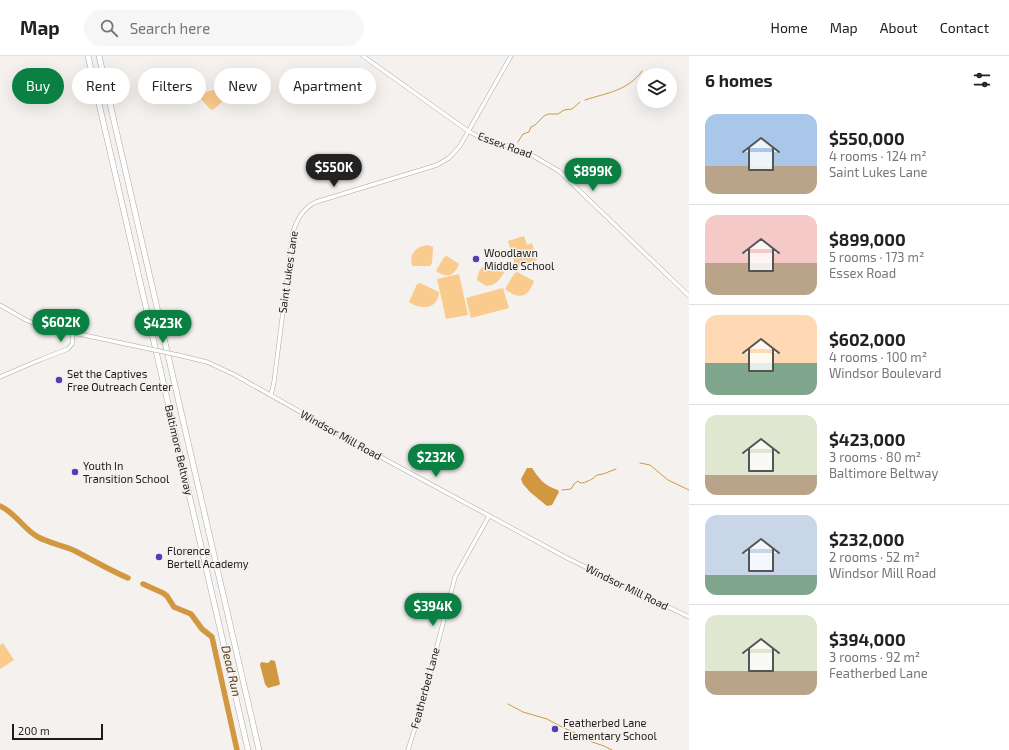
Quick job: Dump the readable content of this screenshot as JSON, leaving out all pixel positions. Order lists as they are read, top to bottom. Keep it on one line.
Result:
{"streets":{"highway":["Baltimore Beltway"],"street":["Essex Road","Saint Lukes Lane","Windsor Mill Road","Featherbed Lane"]},"crossings":[["Essex Road","Saint Lukes Lane"],["Saint Lukes Lane","Windsor Mill Road"],["Windsor Mill Road","Featherbed Lane"]],"water":["Dead Run"],"places":["Woodlawn Middle School","Set the Captives Free Outreach Center","Youth In Transition School","Florence Bertell Academy","Featherbed Lane Elementary School"],"scale_bar":"200 m","page":{"header":"Map","search":"Search here","nav":["Home","Map","About","Contact"],"heading":"6 homes","chip":["Buy","Rent","Filters","New","Apartment"],"list":[{"name":"$550,000","note":"4 rooms · 124 m² · Saint Lukes Lane"},{"name":"$899,000","note":"5 rooms · 173 m² · Essex Road"},{"name":"$602,000","note":"4 rooms · 100 m² · Windsor Boulevard"},{"name":"$423,000","note":"3 rooms · 80 m² · Baltimore Beltway"},{"name":"$232,000","note":"2 rooms · 52 m² · Windsor Mill Road"},{"name":"$394,000","note":"3 rooms · 92 m² · Featherbed Lane"}],"price":["$550K","$899K","$602K","$423K","$232K","$394K"],"scale":"200 m"}}
